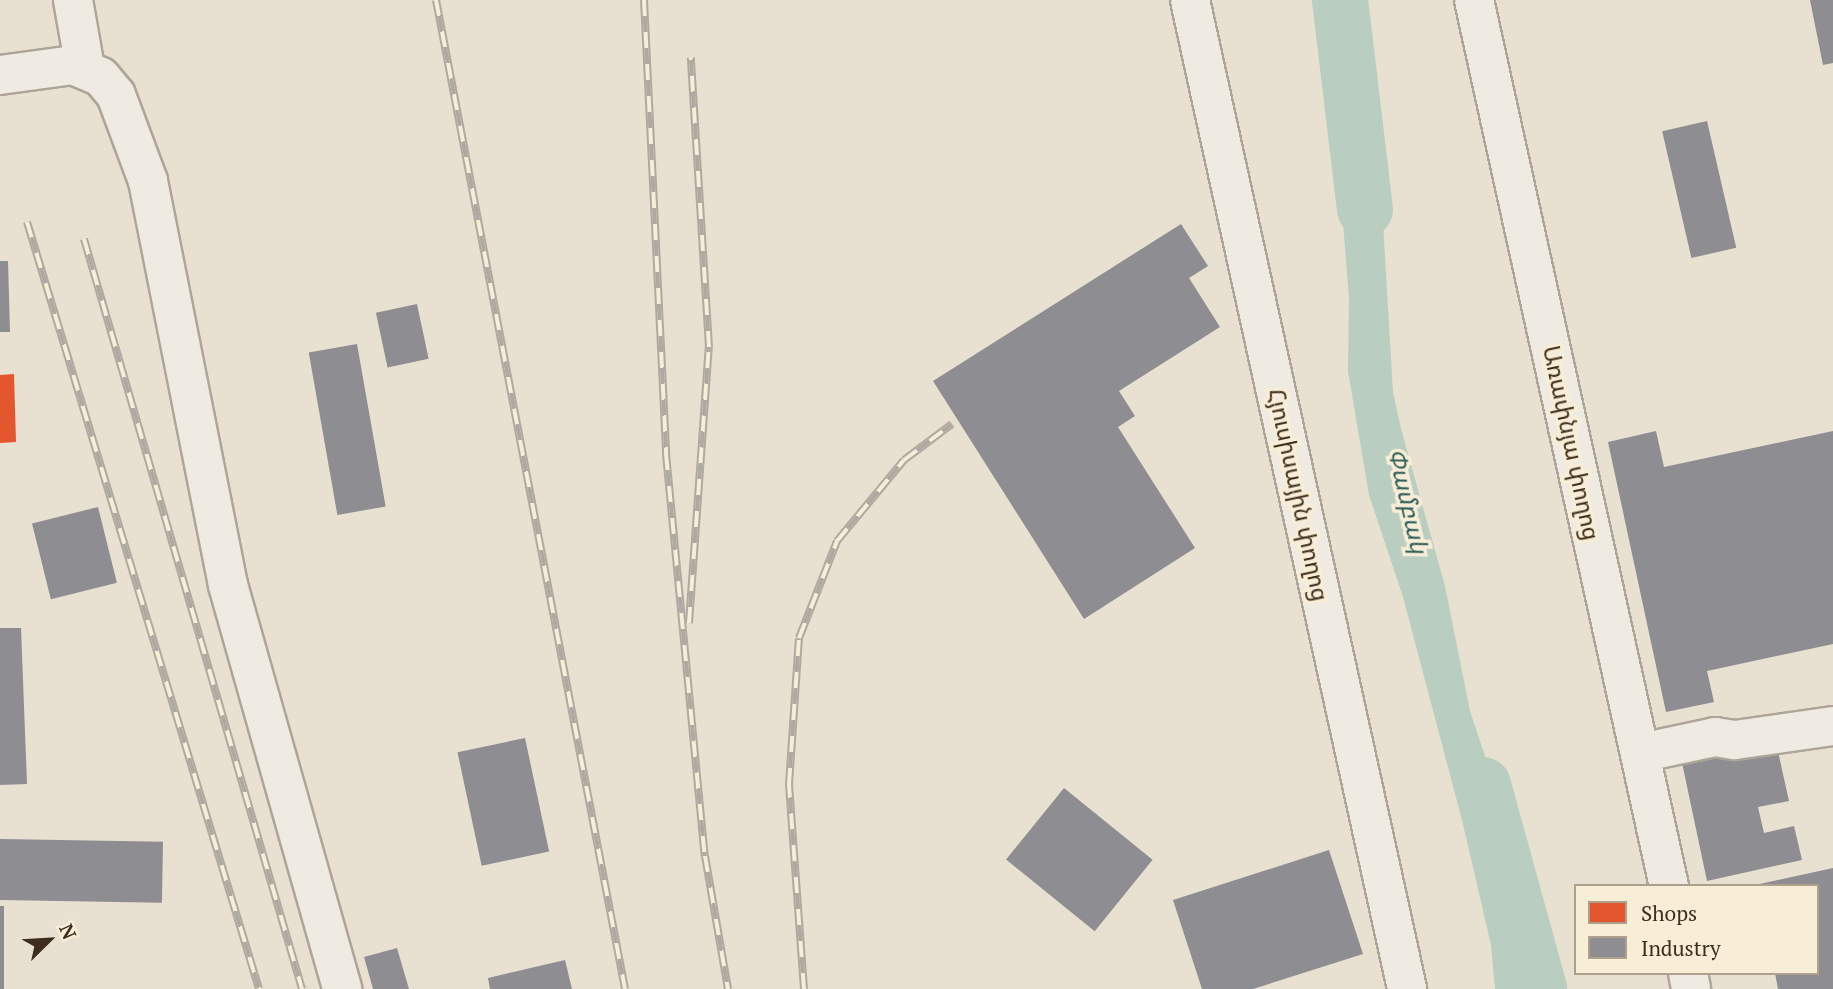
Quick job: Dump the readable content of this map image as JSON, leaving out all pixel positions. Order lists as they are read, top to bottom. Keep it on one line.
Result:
{"streets":{"street":["Առափնյա փողոց","Հյուսիսային փողոց"]},"water":["Փամբակ"],"legend":["Shops","Industry"],"north":"top right"}
